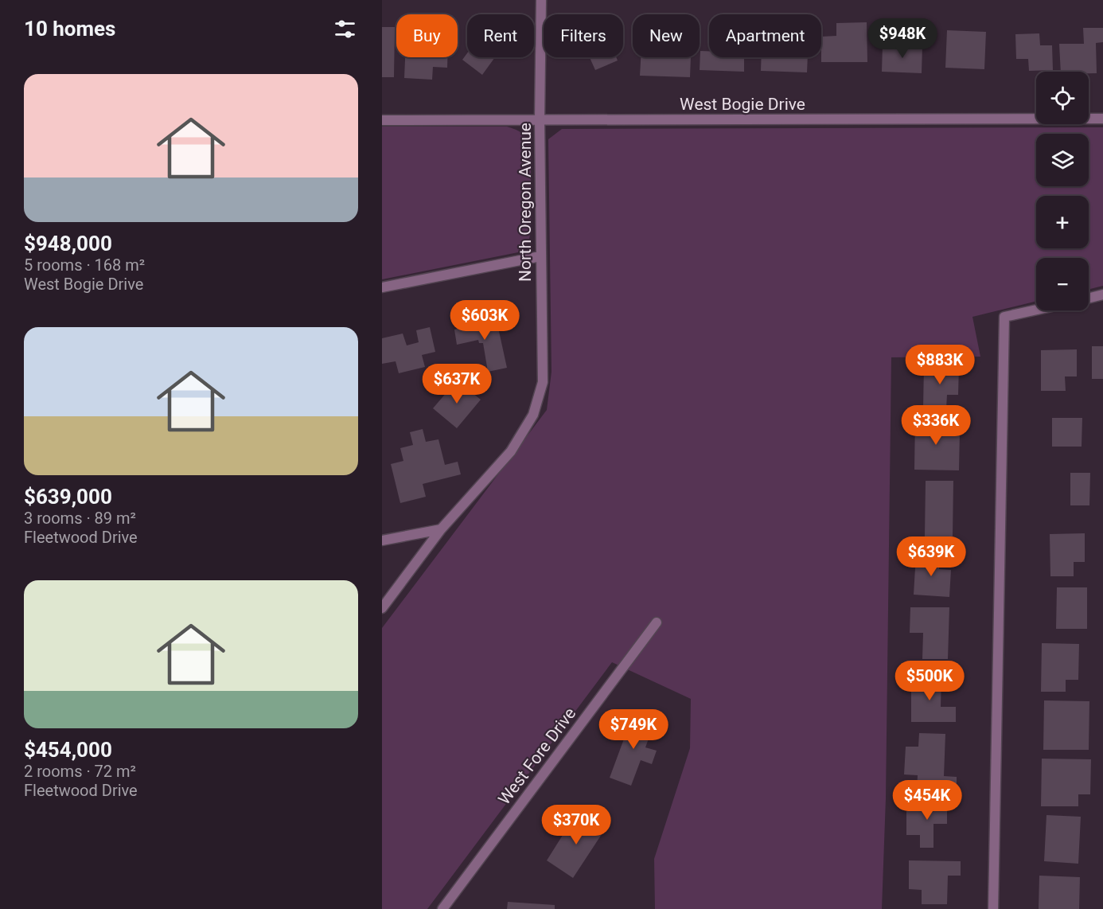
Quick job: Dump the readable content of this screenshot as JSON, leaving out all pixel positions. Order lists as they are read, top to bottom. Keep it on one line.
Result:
{"streets":{"street":["West Bogie Drive","North Oregon Avenue","West Fore Drive"]},"crossings":[["West Bogie Drive","North Oregon Avenue"]],"page":{"heading":"10 homes","chip":["Buy","Rent","Filters","New","Apartment"],"price":["$948K","$603K","$883K","$637K","$336K","$639K","$500K","$749K","$454K","$370K"],"list":[{"name":"$948,000","note":"5 rooms · 168 m² · West Bogie Drive"},{"name":"$639,000","note":"3 rooms · 89 m² · Fleetwood Drive"},{"name":"$454,000","note":"2 rooms · 72 m² · Fleetwood Drive"}],"map_buttons":["+","−"]}}
